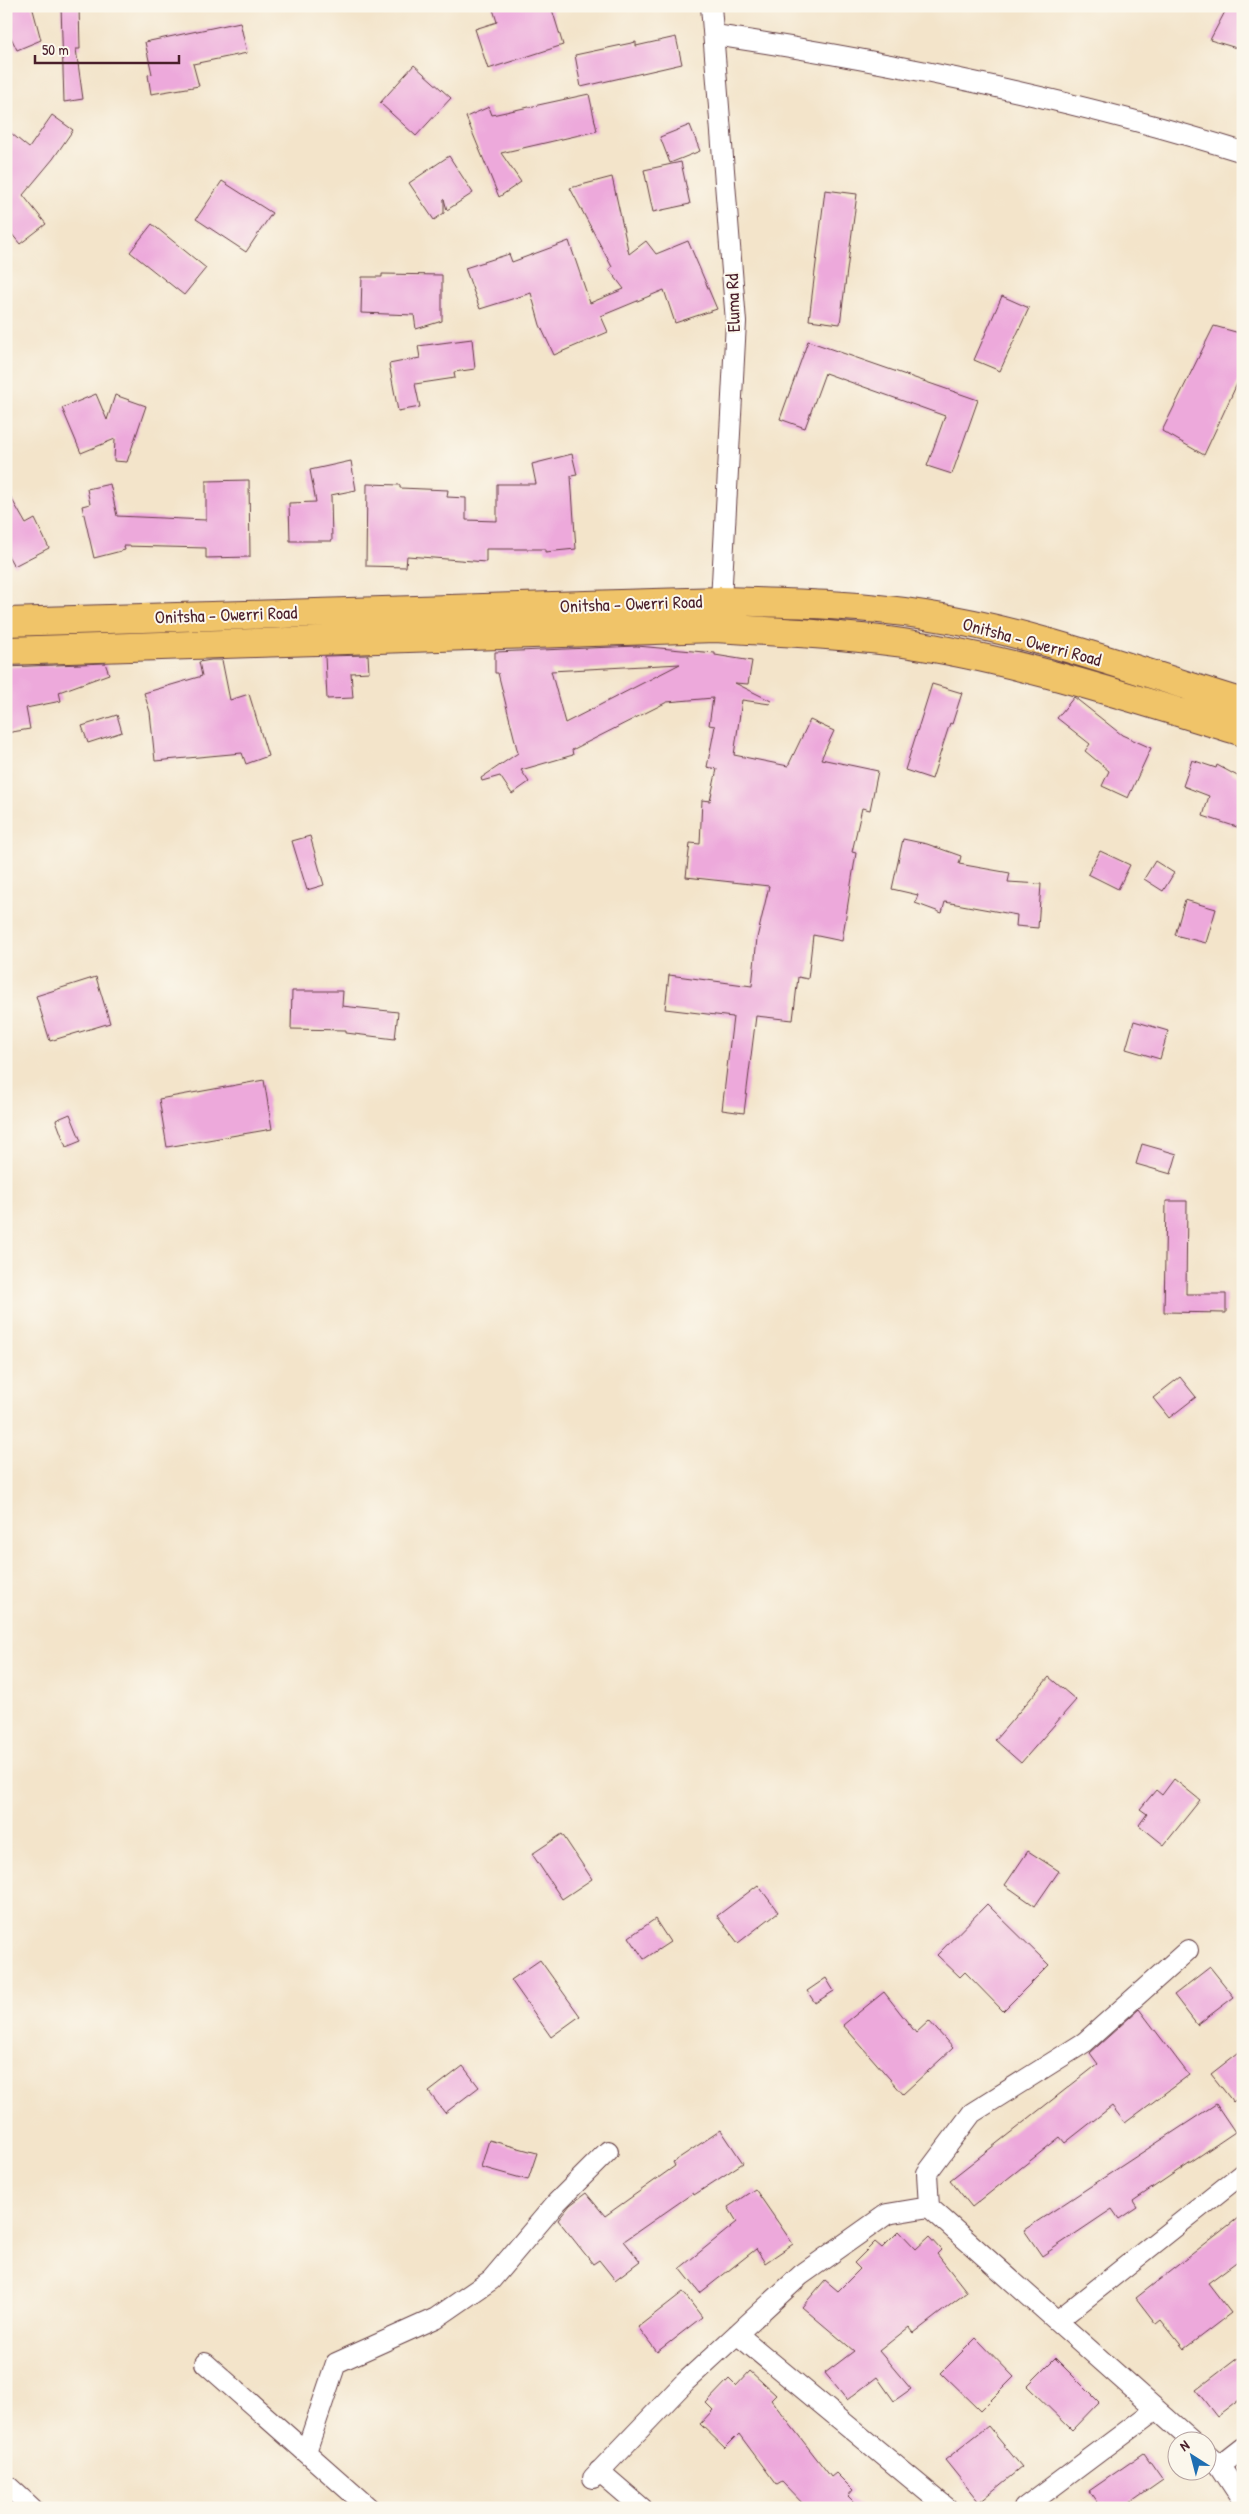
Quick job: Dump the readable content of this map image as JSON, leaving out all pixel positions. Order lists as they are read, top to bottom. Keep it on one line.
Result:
{"streets":{"highway":["Onitsha - Owerri Road"],"street":["Eluma Rd"]},"crossings":[["Eluma Rd","Onitsha - Owerri Road"]],"scale_bar":"50 m","north":"top left"}
